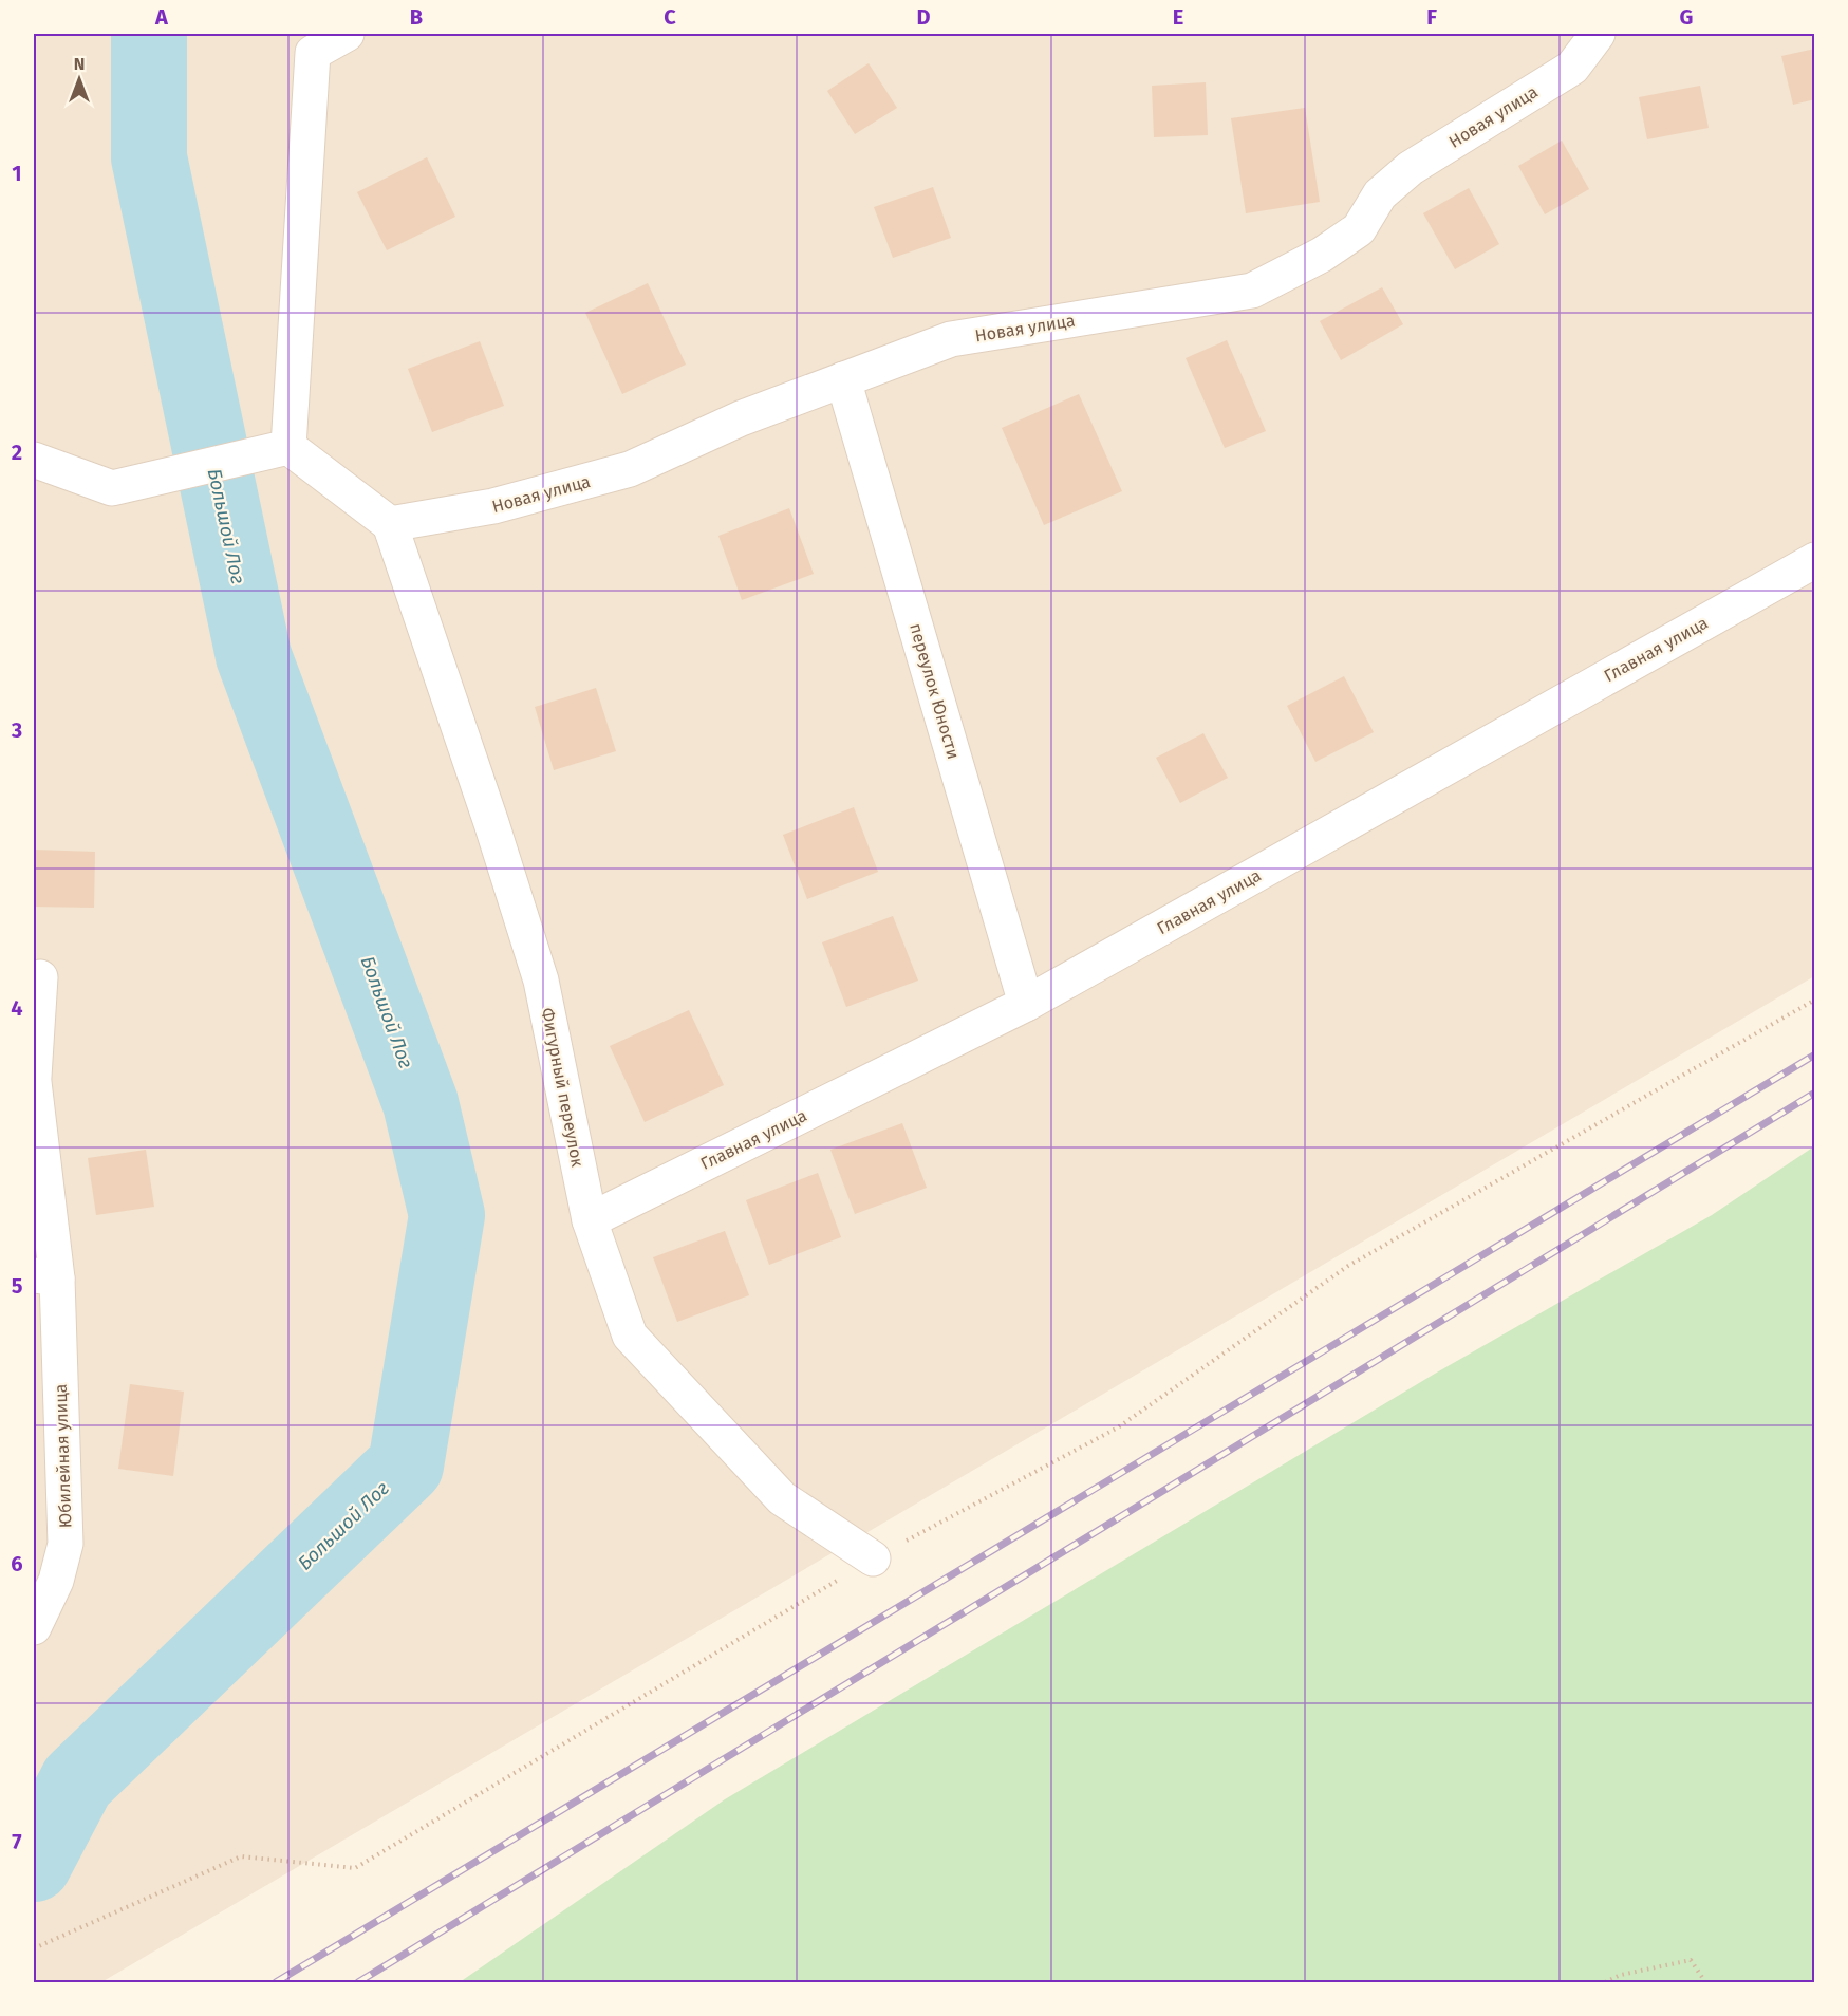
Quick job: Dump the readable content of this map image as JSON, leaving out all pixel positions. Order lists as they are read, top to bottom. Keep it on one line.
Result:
{"streets":{"street":["Новая улица","Главная улица","переулок Юности","Фигурный переулок","Юбилейная улица"]},"crossings":[["Новая улица","переулок Юности"],["Новая улица","Фигурный переулок"],["Главная улица","переулок Юности"],["Главная улица","Фигурный переулок"]],"water":["Большой Лог"],"north":"top","grid":{"columns":["A","B","C","D","E","F","G"],"rows":["1","2","3","4","5","6","7"]}}
